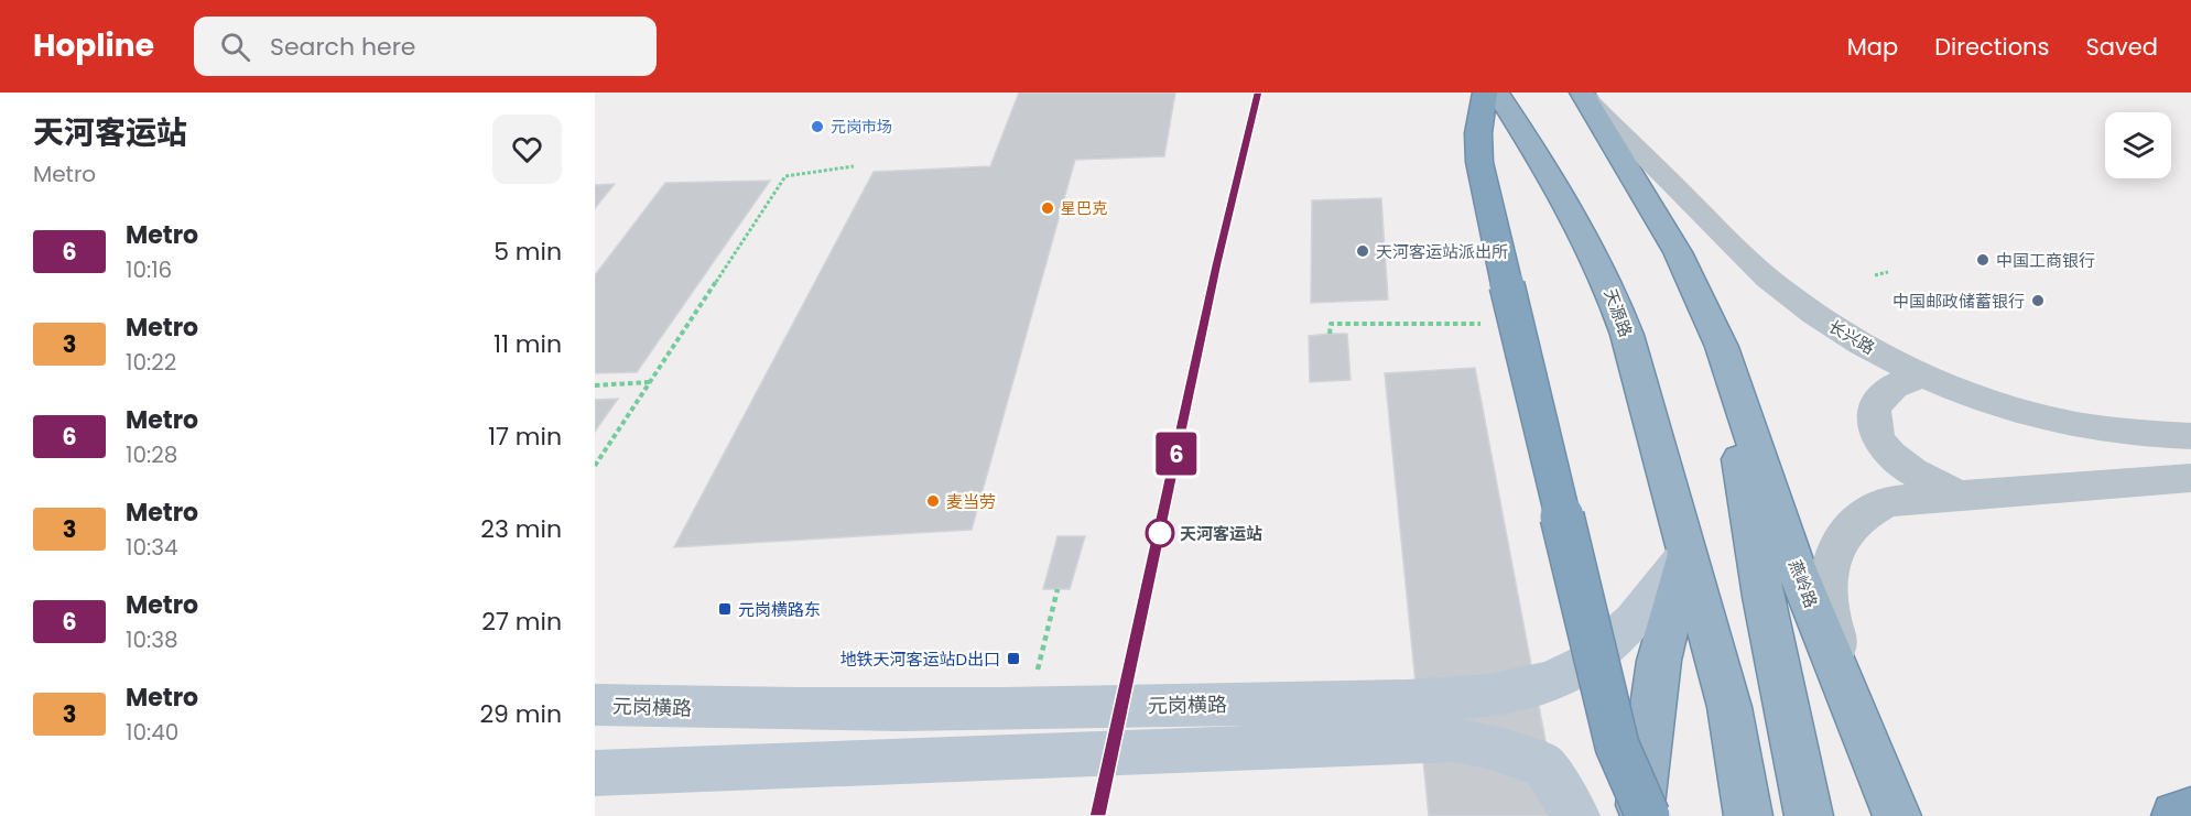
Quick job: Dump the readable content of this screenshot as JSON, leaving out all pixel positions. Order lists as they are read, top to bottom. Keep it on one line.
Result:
{"streets":{"highway":["天源路","燕岭路"],"main road":["元岗横路"],"street":["长兴路"]},"crossings":[["天源路","元岗横路"]],"places":{"other":["元岗市场","星巴克","天河客运站派出所","中国工商银行","中国邮政储蓄银行","麦当劳","天河客运站"],"transit":["元岗横路东","地铁天河客运站D出口"]},"lines":["metro line 6"],"page":{"header":"Hopline","search":"Search here","nav":["Map","Directions","Saved"],"heading":["天河客运站","Metro"],"on_map":"6","list":[{"mark":"6","name":"Metro","note":"10:16","value":"5 min"},{"mark":"3","name":"Metro","note":"10:22","value":"11 min"},{"mark":"6","name":"Metro","note":"10:28","value":"17 min"},{"mark":"3","name":"Metro","note":"10:34","value":"23 min"},{"mark":"6","name":"Metro","note":"10:38","value":"27 min"},{"mark":"3","name":"Metro","note":"10:40","value":"29 min"}]}}
